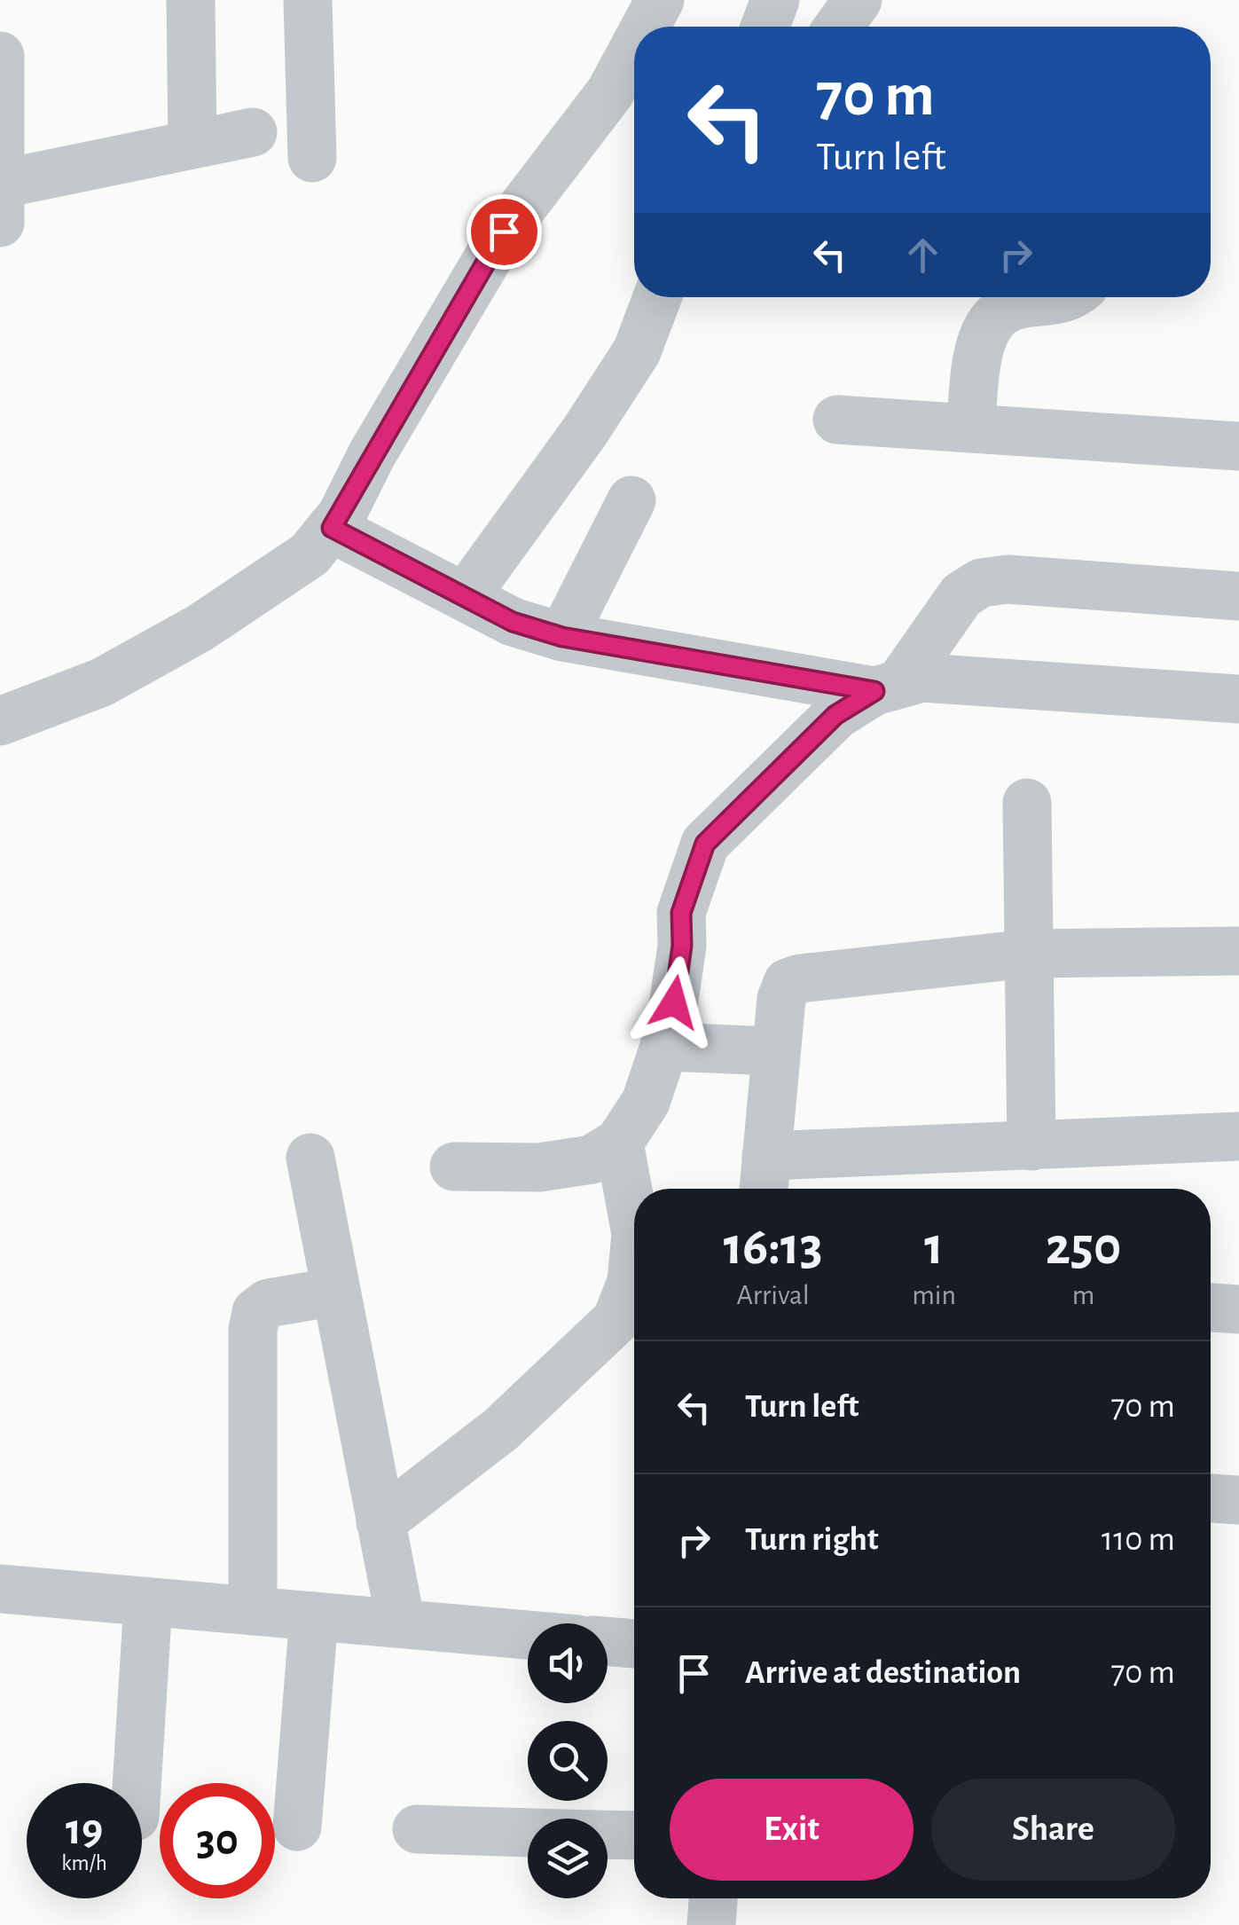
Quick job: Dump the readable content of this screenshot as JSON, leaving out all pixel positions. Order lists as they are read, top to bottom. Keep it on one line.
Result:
{"page":{"turn":["70 m","Turn left"],"eta":["16:13","Arrival","1","min","250","m"],"list":[{"name":"Turn left","value":"70 m"},{"name":"Turn right","value":"110 m"},{"name":"Arrive at destination","value":"70 m"}],"buttons":["Exit","Share"],"speed":"19 km/h","limit":"30"}}
